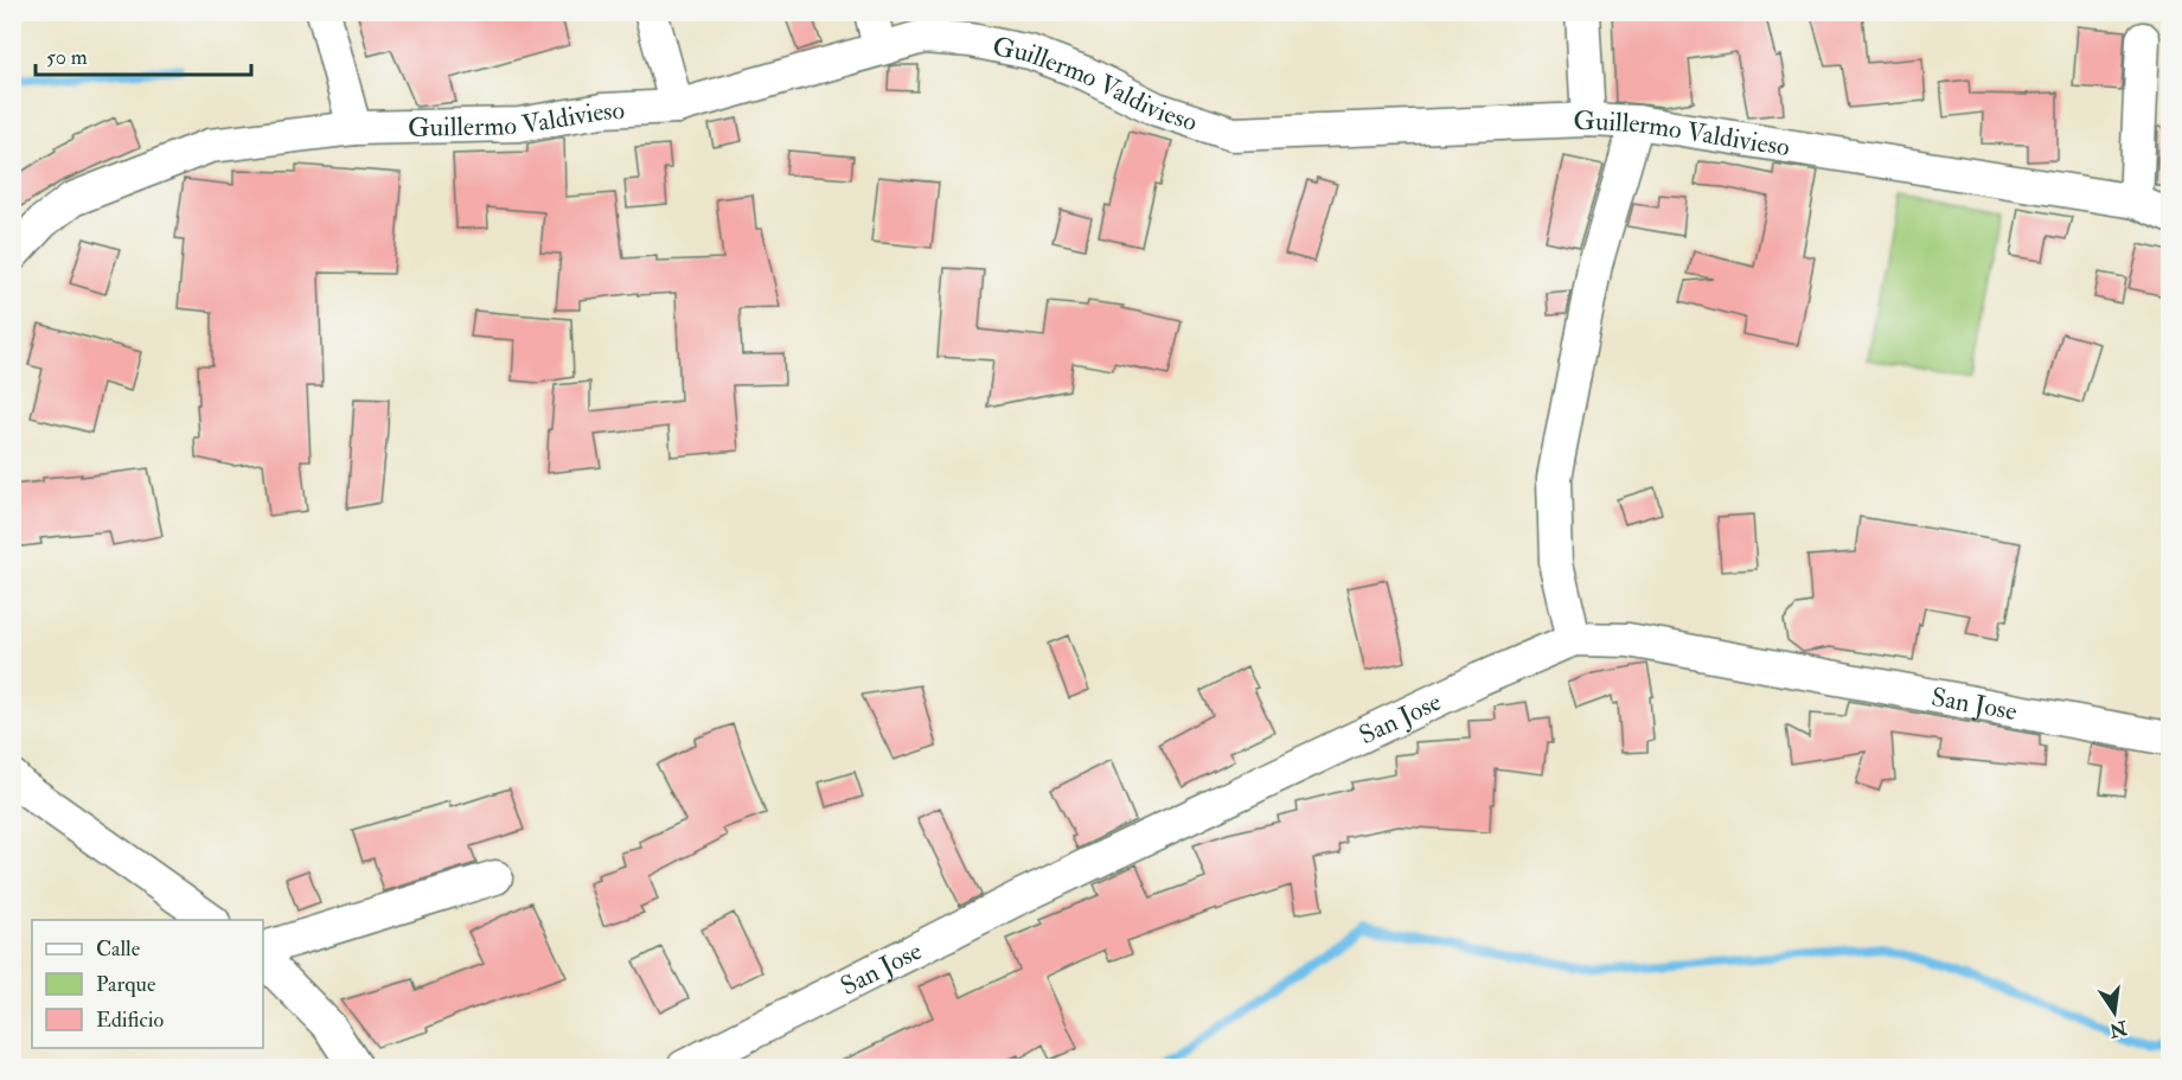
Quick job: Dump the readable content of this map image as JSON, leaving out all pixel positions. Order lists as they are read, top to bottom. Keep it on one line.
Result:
{"streets":{"street":["Guillermo Valdivieso","San Jose"]},"legend":["Calle","Parque","Edificio"],"scale_bar":"50 m","north":"bottom"}
